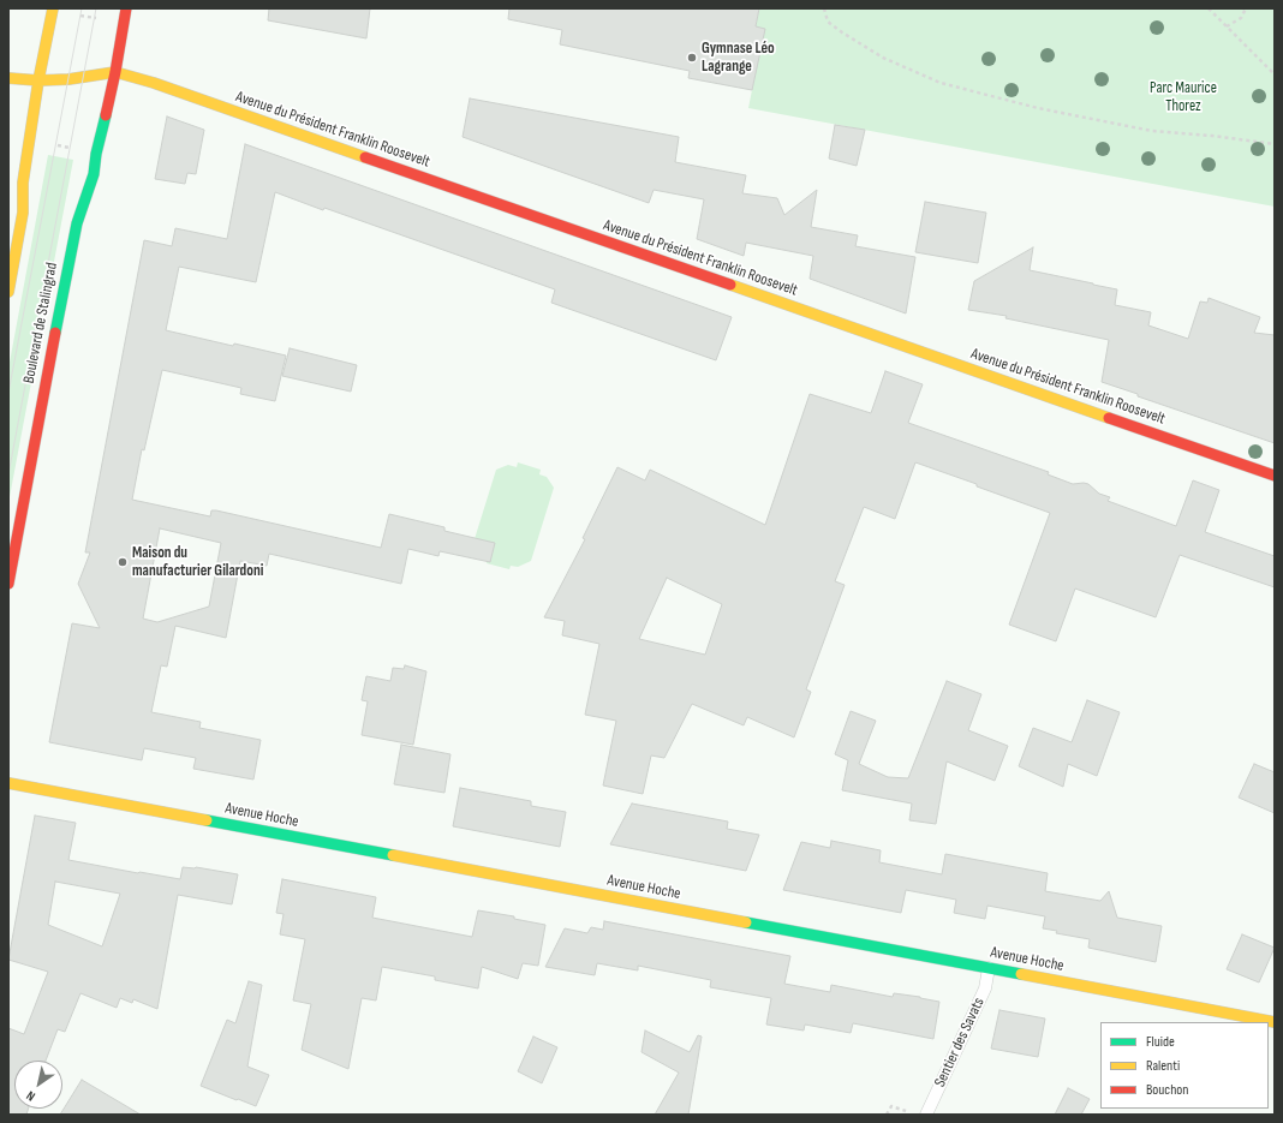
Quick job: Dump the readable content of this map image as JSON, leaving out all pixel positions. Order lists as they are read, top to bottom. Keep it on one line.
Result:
{"streets":{"street":["Avenue du Président Franklin Roosevelt","Boulevard de Stalingrad","Avenue Hoche"],"lane":["Sentier des Savats"]},"crossings":[["Avenue du Président Franklin Roosevelt","Boulevard de Stalingrad"],["Avenue Hoche","Sentier des Savats"]],"parks":["Parc Maurice Thorez"],"places":["Gymnase Léo Lagrange","Maison du manufacturier Gilardoni"],"legend":["Fluide","Ralenti","Bouchon"],"north":"bottom left"}
